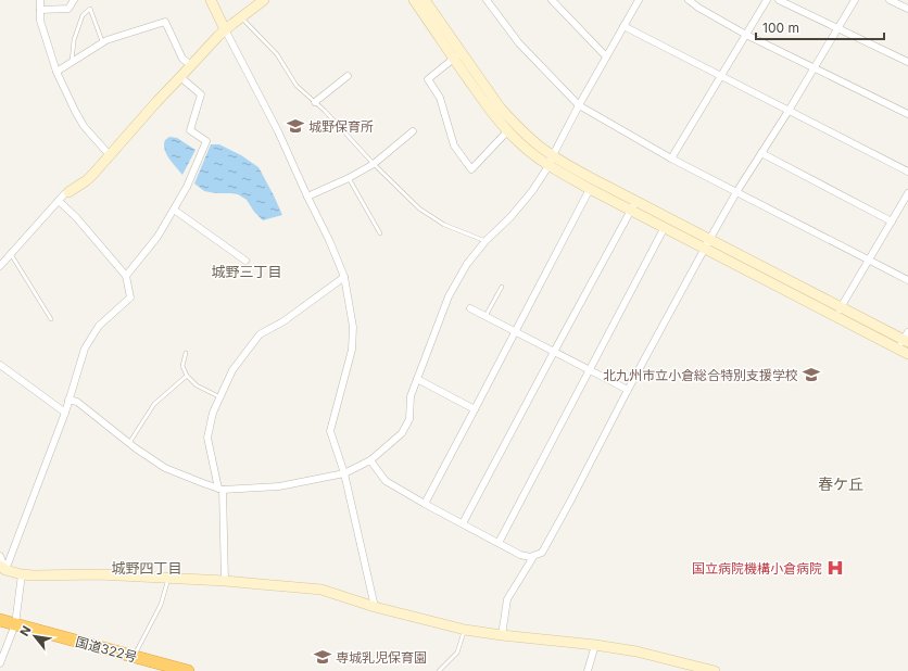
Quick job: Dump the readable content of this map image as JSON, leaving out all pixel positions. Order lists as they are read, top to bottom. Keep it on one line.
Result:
{"streets":{"highway":["国道322号"]},"districts":["城野三丁目","春ケ丘","城野四丁目"],"places":{"school or university":["城野保育所","北九州市立小倉総合特別支援学校","専城乳児保育園"],"hospital":["国立病院機構小倉病院"]},"scale_bar":"100 m","north":"top left"}
